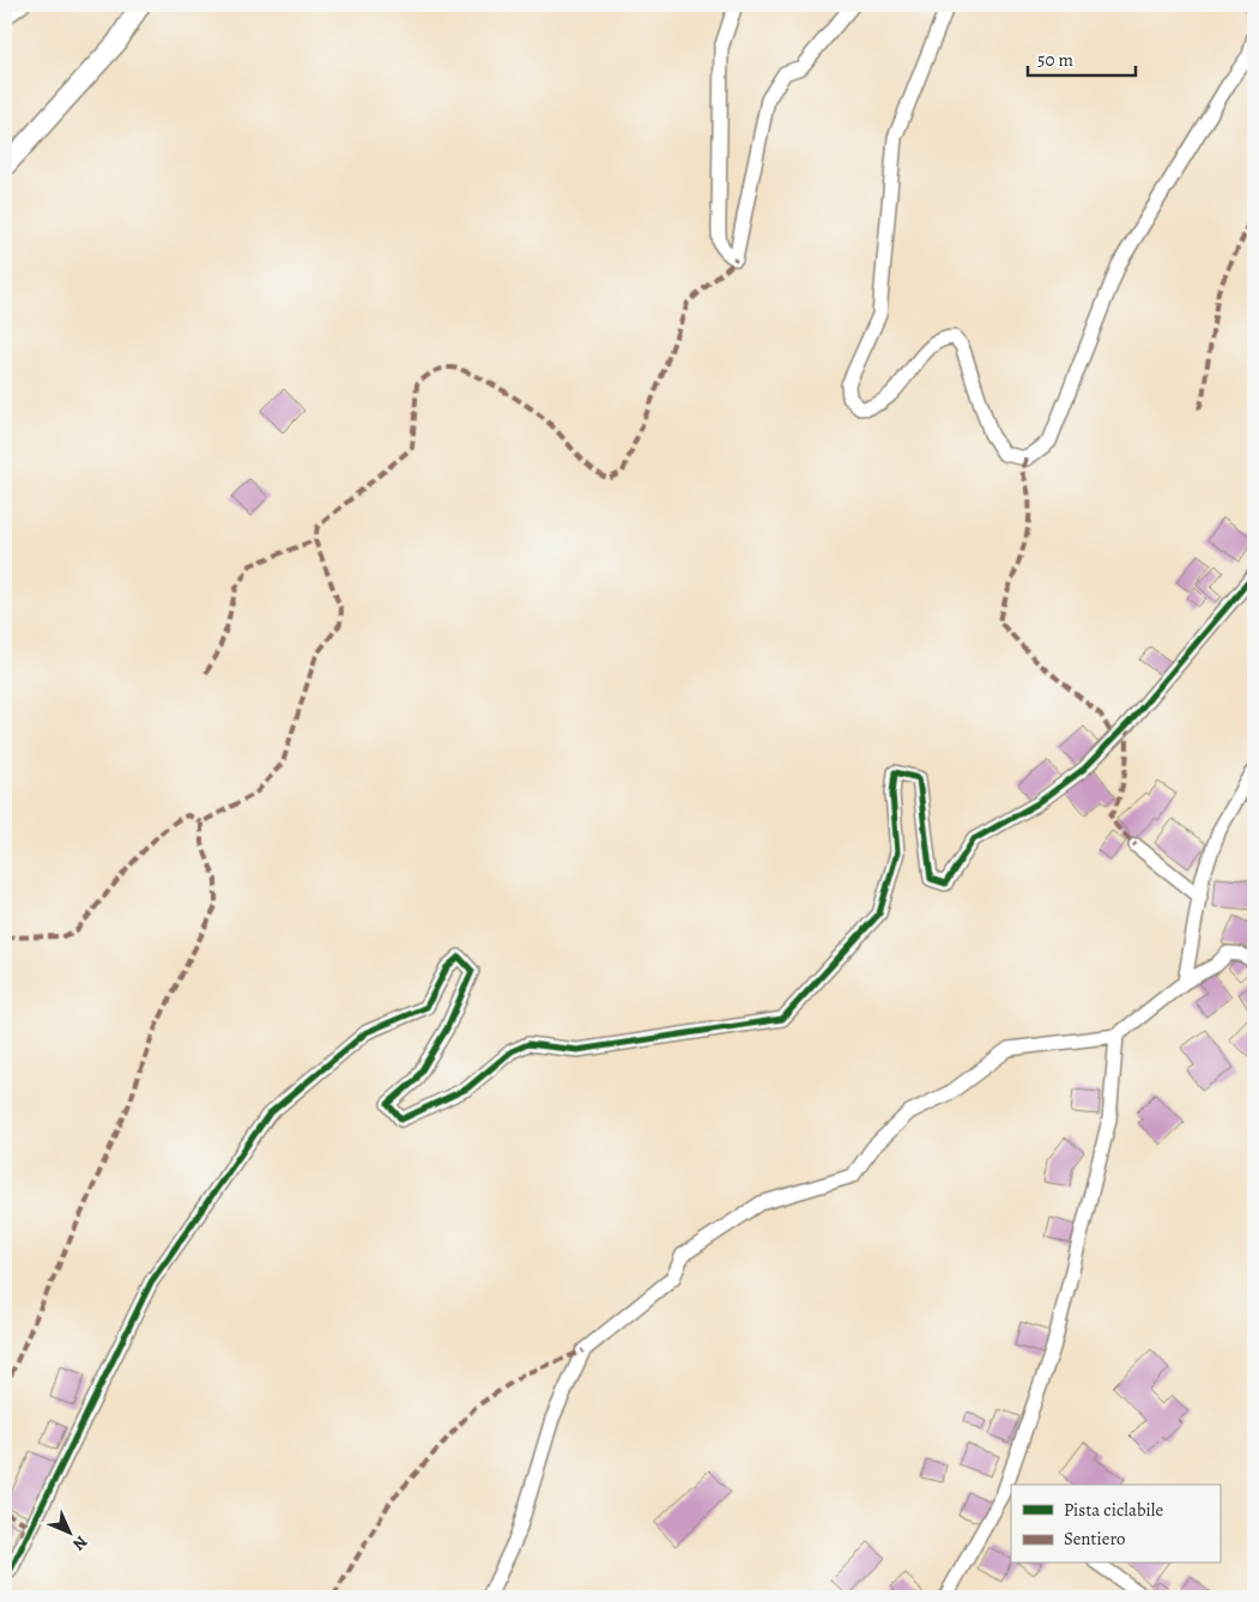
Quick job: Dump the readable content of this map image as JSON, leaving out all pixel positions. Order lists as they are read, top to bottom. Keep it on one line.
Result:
{"legend":["Pista ciclabile","Sentiero"],"scale_bar":"50 m","north":"bottom right"}
